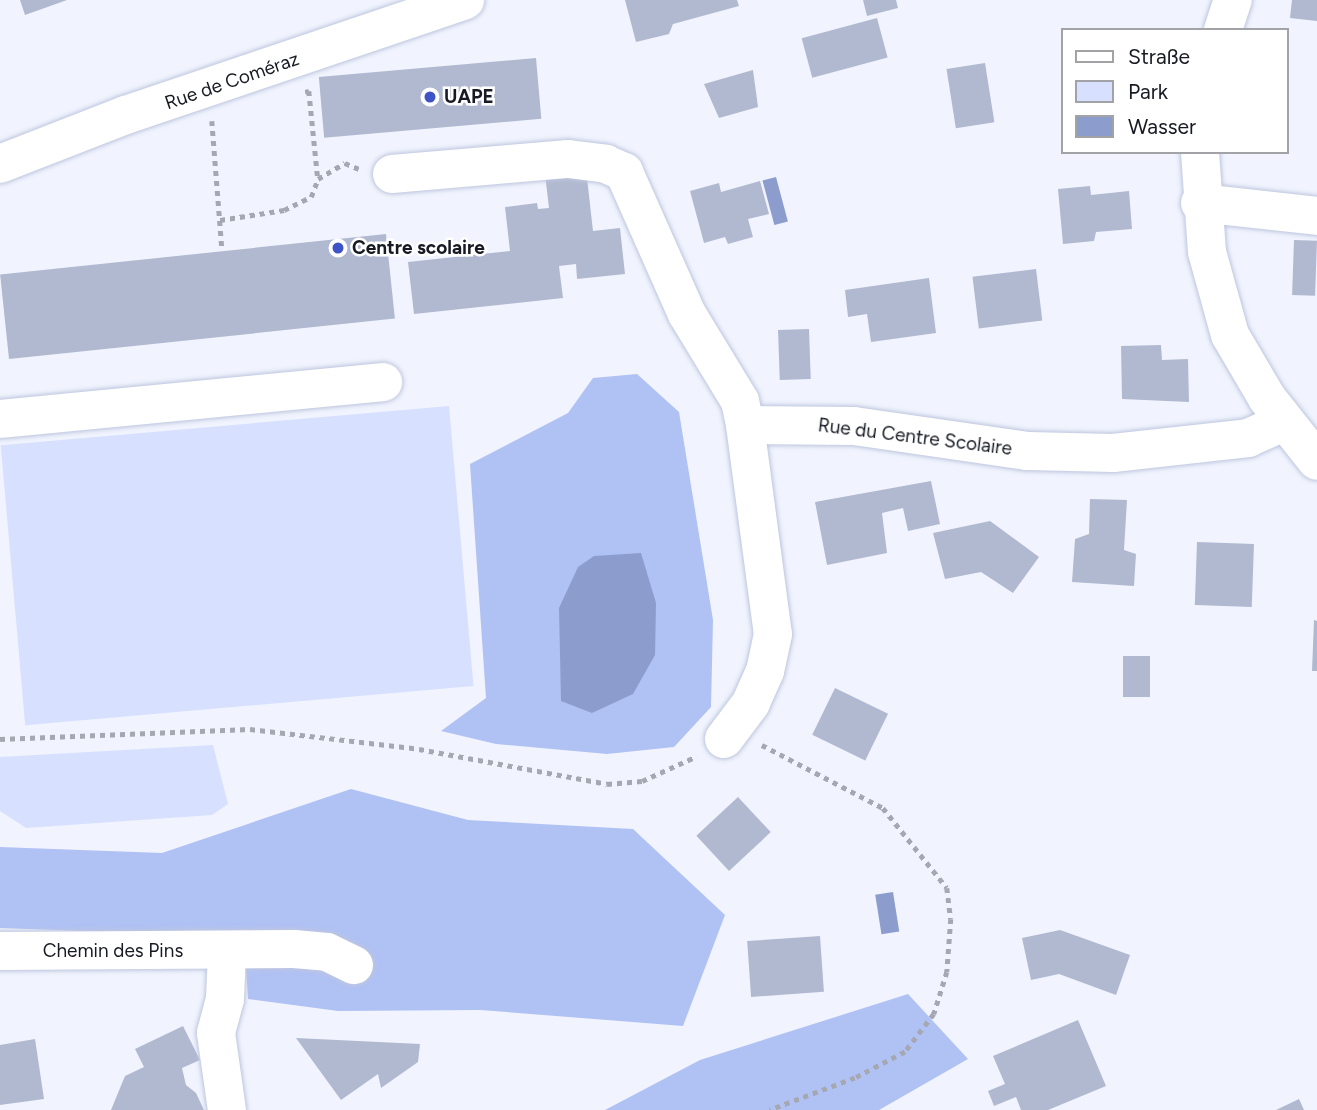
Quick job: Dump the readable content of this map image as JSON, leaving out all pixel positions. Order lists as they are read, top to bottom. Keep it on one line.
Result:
{"streets":{"street":["Rue de Coméraz","Rue du Centre Scolaire","Chemin des Pins"]},"places":["UAPE","Centre scolaire"],"legend":["Straße","Park","Wasser"]}
